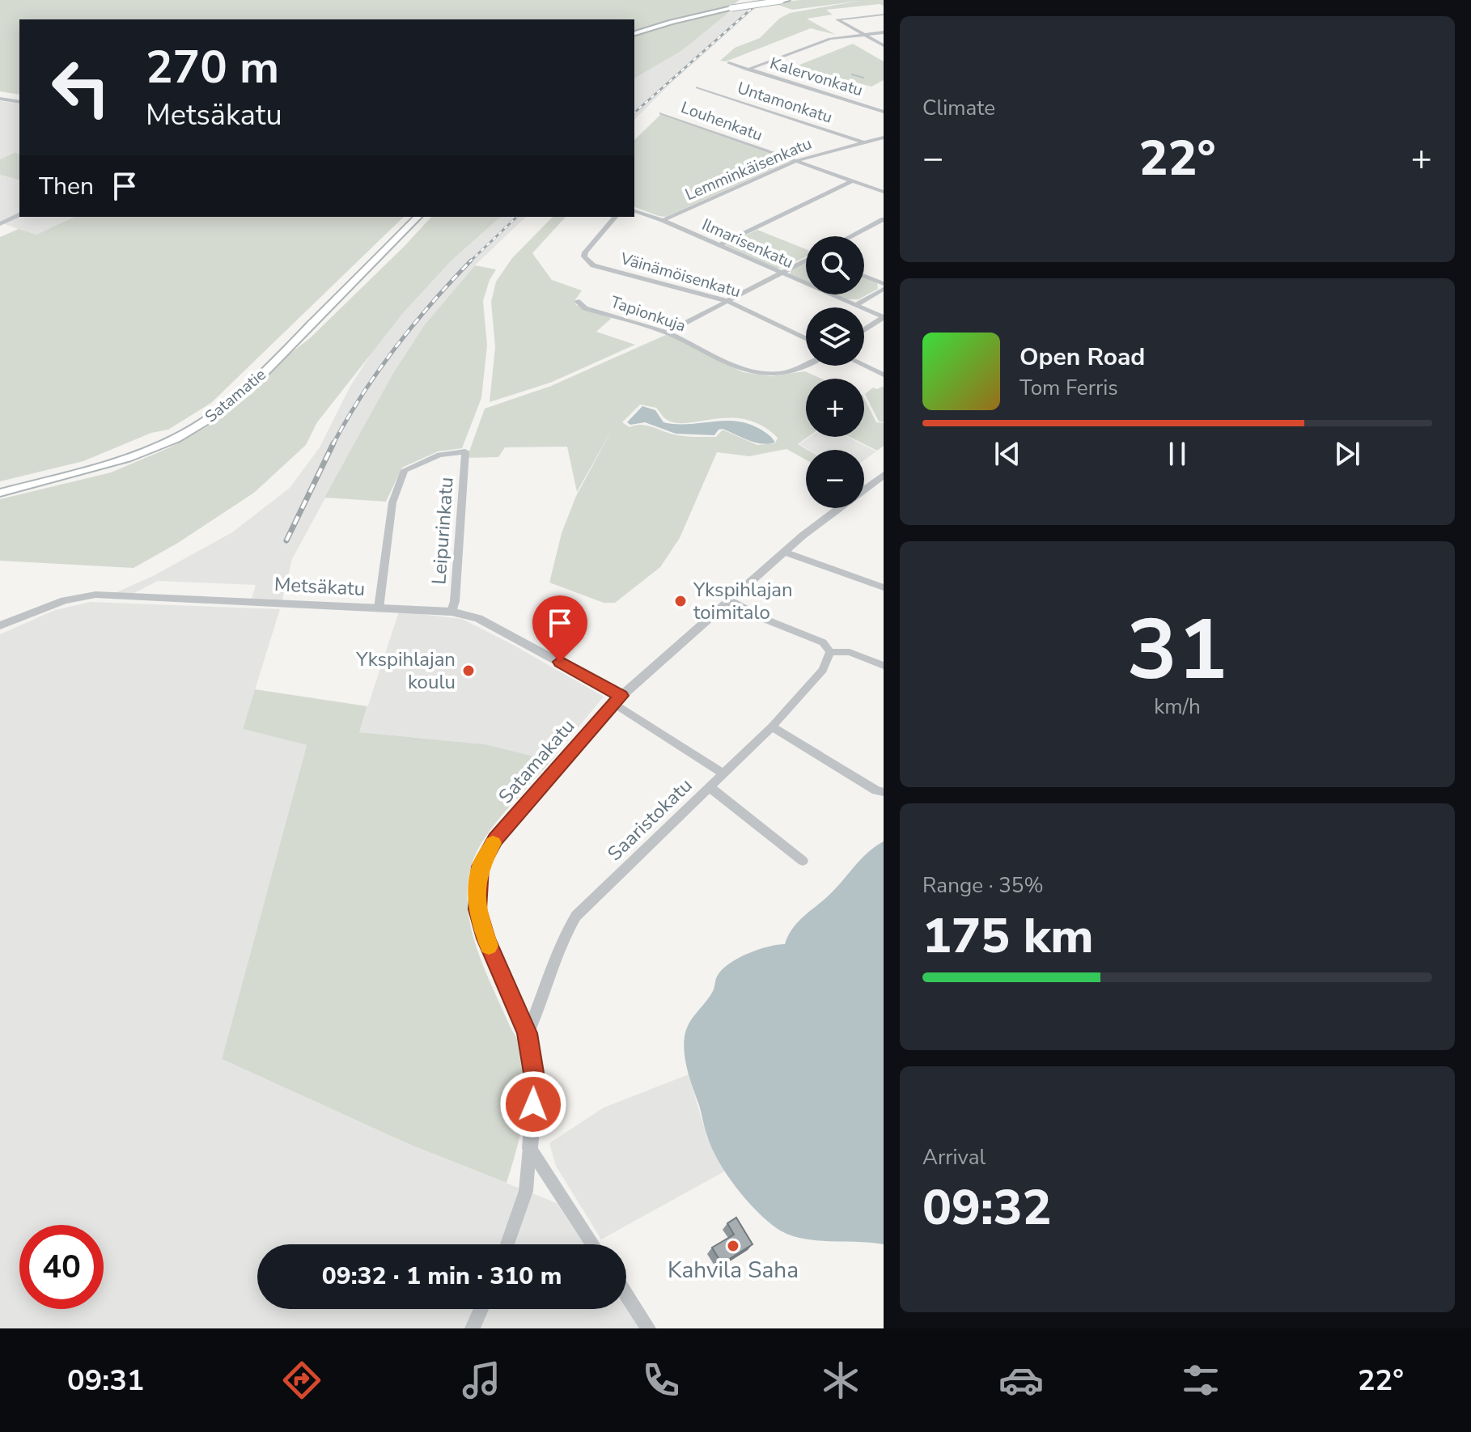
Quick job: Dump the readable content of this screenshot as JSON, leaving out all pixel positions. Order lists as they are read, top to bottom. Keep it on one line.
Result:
{"streets":{"main road":["Satamatie"],"street":["Kalervonkatu","Untamonkatu","Louhenkatu","Lemminkäisenkatu","Ilmarisenkatu","Väinämöisenkatu","Tapionkuja","Leipurinkatu","Metsäkatu","Satamakatu","Saaristokatu"]},"crossings":[["Untamonkatu","Lemminkäisenkatu"],["Louhenkatu","Lemminkäisenkatu"],["Lemminkäisenkatu","Ilmarisenkatu"],["Leipurinkatu","Metsäkatu"],["Metsäkatu","Satamakatu"],["Metsäkatu","Saaristokatu"],["Satamakatu","Saaristokatu"]],"places":["Ykspihlajan toimitalo","Ykspihlajan koulu","Kahvila Saha"],"page":{"tile":["Climate",["31","km/h"],["Range · 35%","175 km"],["Arrival","09:32"]],"turn":["270 m","Metsäkatu"],"heat":["−","22°","+"],"then":"Then","map_buttons":["+","−"],"song":["Open Road","Tom Ferris"],"limit":"40","trip":"09:32 · 1 min · 310 m","tabs":["09:31","22°"]}}
